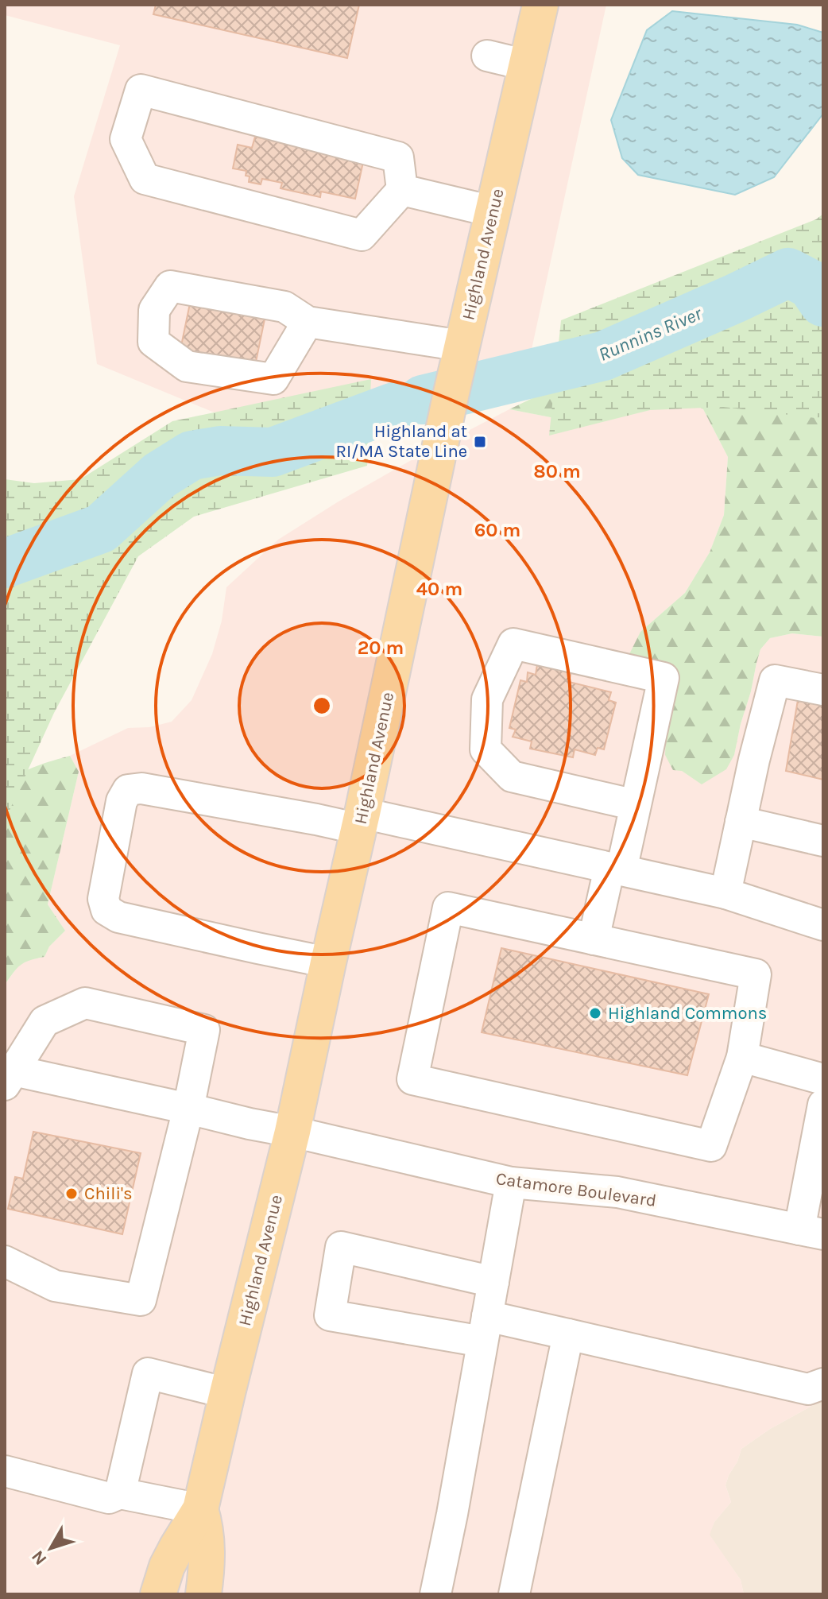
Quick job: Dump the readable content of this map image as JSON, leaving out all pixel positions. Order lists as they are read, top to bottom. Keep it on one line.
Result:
{"streets":{"main road":["Highland Avenue"],"street":["Catamore Boulevard"]},"crossings":[["Highland Avenue","Catamore Boulevard"]],"water":["Runnins River"],"places":{"transit":["Highland at RI/MA State Line"],"other":["Highland Commons","Chili's"]},"north":"bottom left","rings":["80 m","60 m","40 m","20 m"]}
